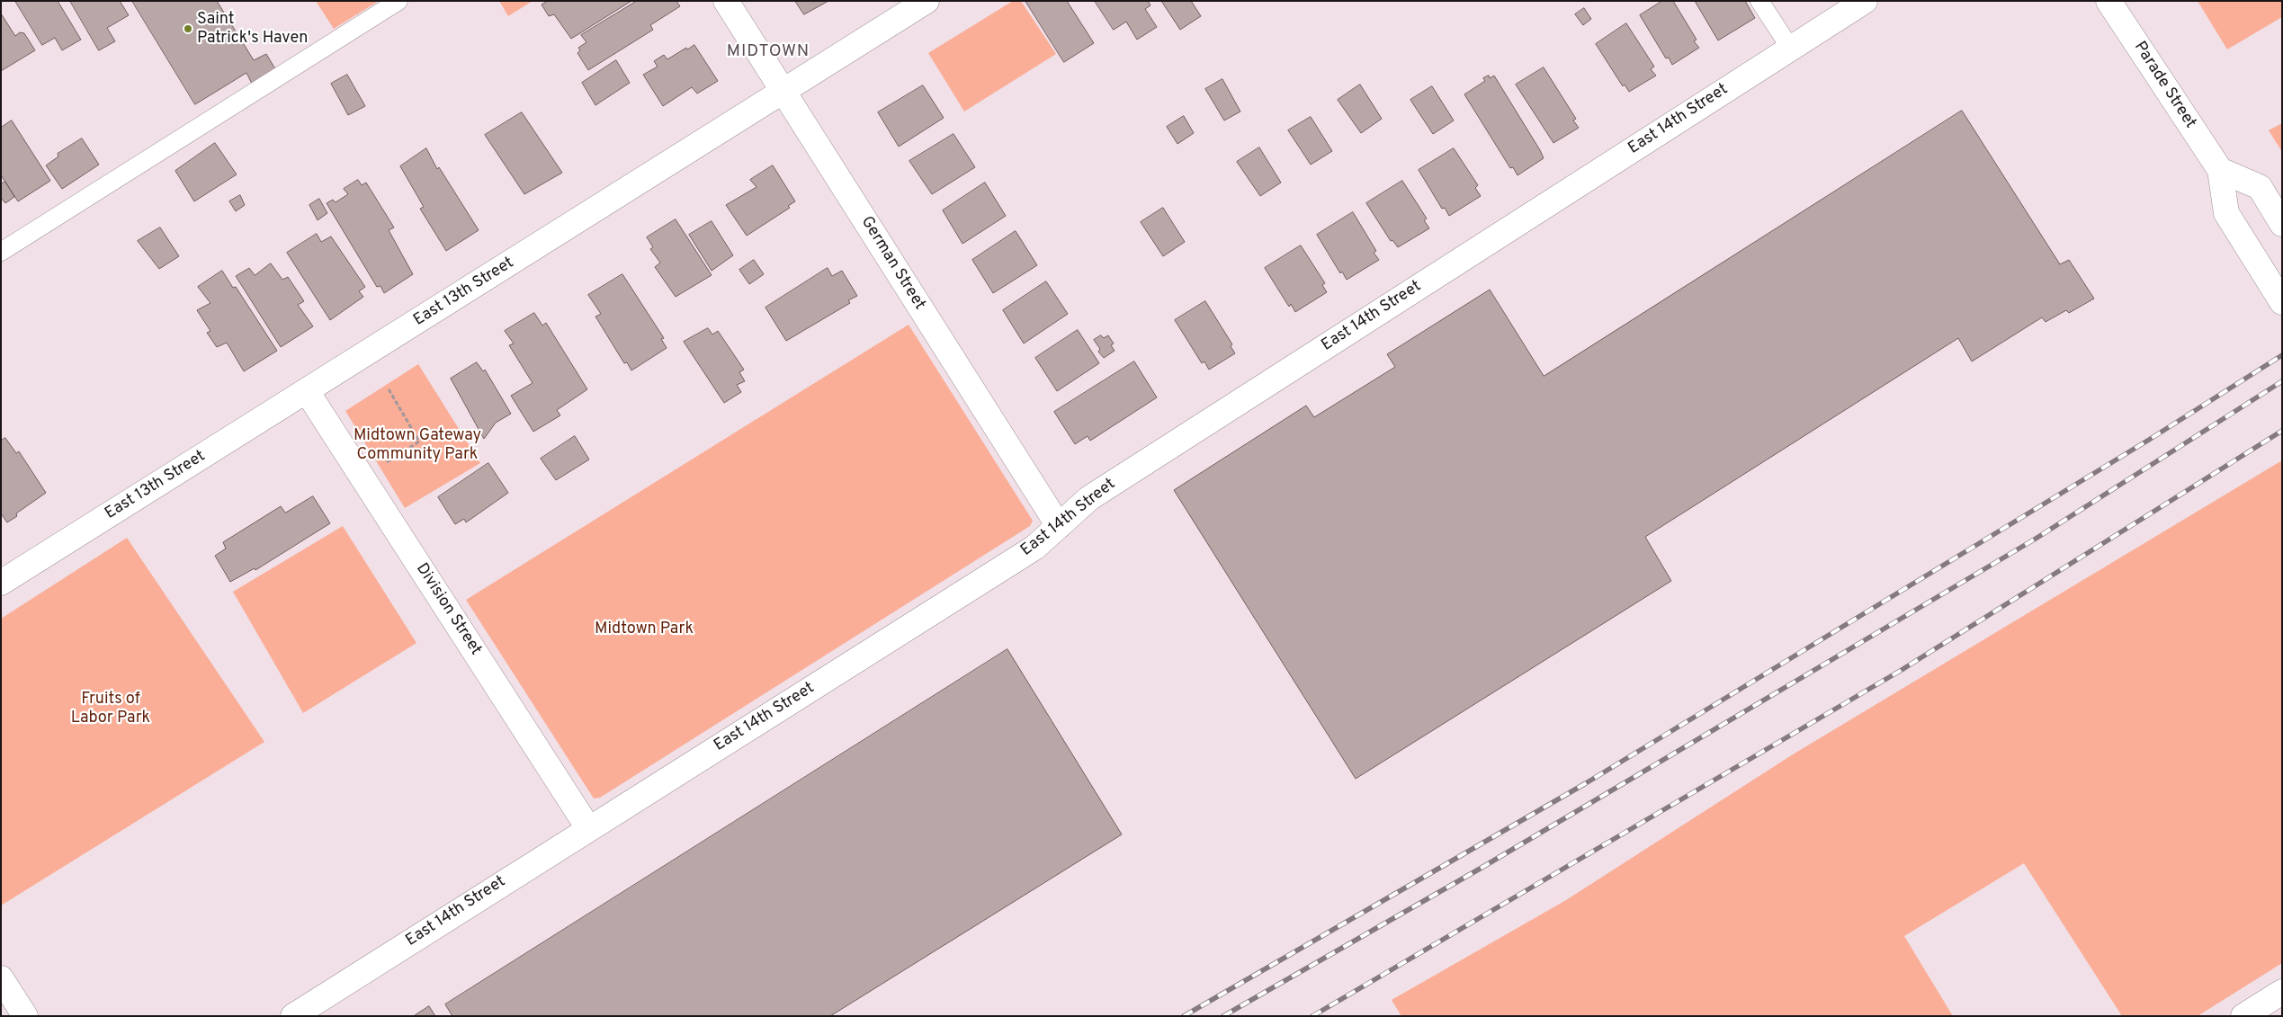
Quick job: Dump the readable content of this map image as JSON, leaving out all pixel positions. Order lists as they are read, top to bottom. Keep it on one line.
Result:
{"streets":{"street":["Parade Street","East 14th Street","German Street","East 13th Street","Division Street"]},"crossings":[["East 14th Street","German Street"],["East 14th Street","Division Street"],["German Street","East 13th Street"],["East 13th Street","Division Street"]],"districts":["MIDTOWN"],"parks":["Midtown Gateway Community Park","Midtown Park","Fruits of Labor Park"],"places":["Saint Patrick's Haven"]}
